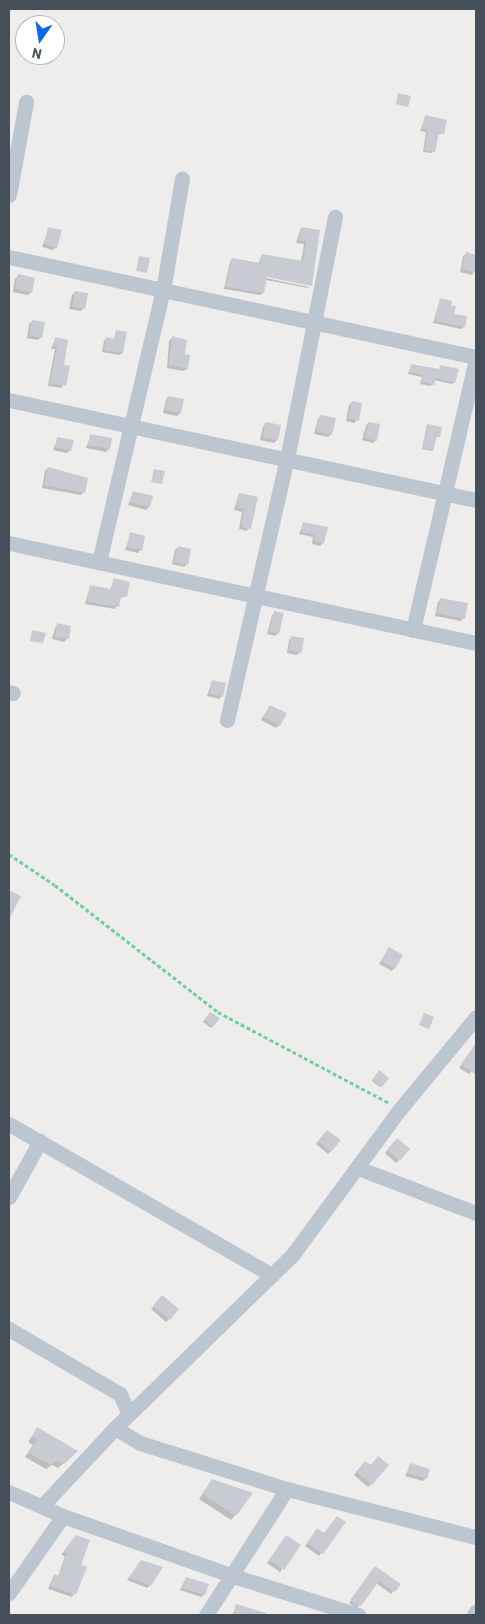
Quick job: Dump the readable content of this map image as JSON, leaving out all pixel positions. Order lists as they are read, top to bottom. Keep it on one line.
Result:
{"north":"bottom"}
